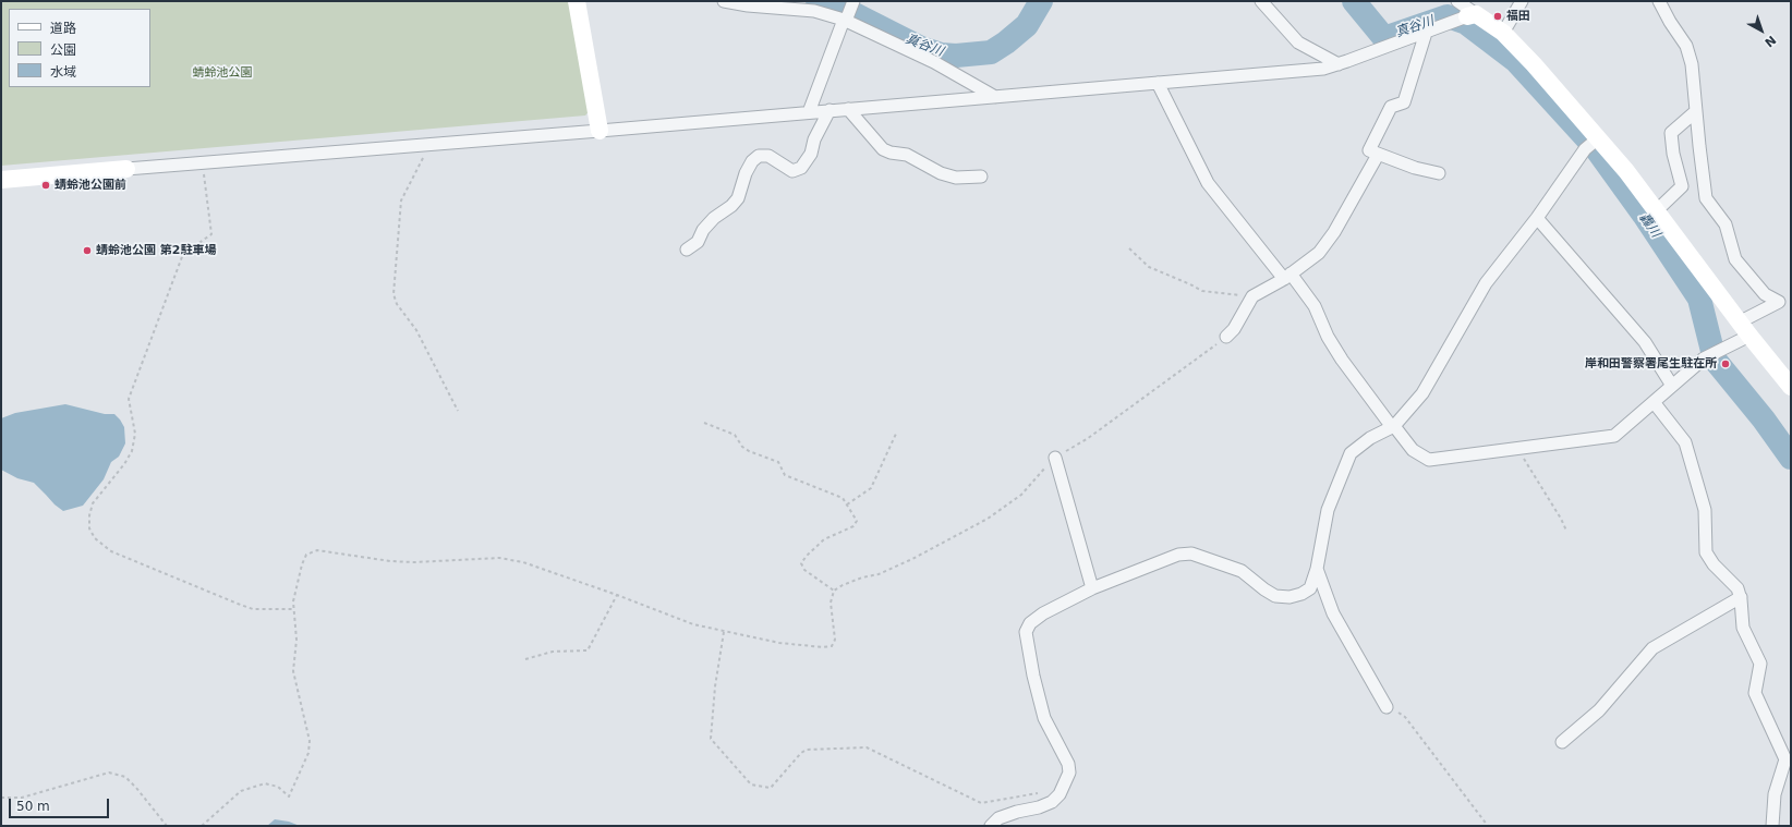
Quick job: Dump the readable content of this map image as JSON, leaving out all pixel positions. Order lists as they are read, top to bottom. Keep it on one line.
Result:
{"water":["真谷川","轟川"],"parks":["蜻蛉池公園"],"places":["福田","蜻蛉池公園前","蜻蛉池公園 第2駐車場","岸和田警察署尾生駐在所"],"legend":["道路","公園","水域"],"scale_bar":"50 m","north":"bottom right"}
